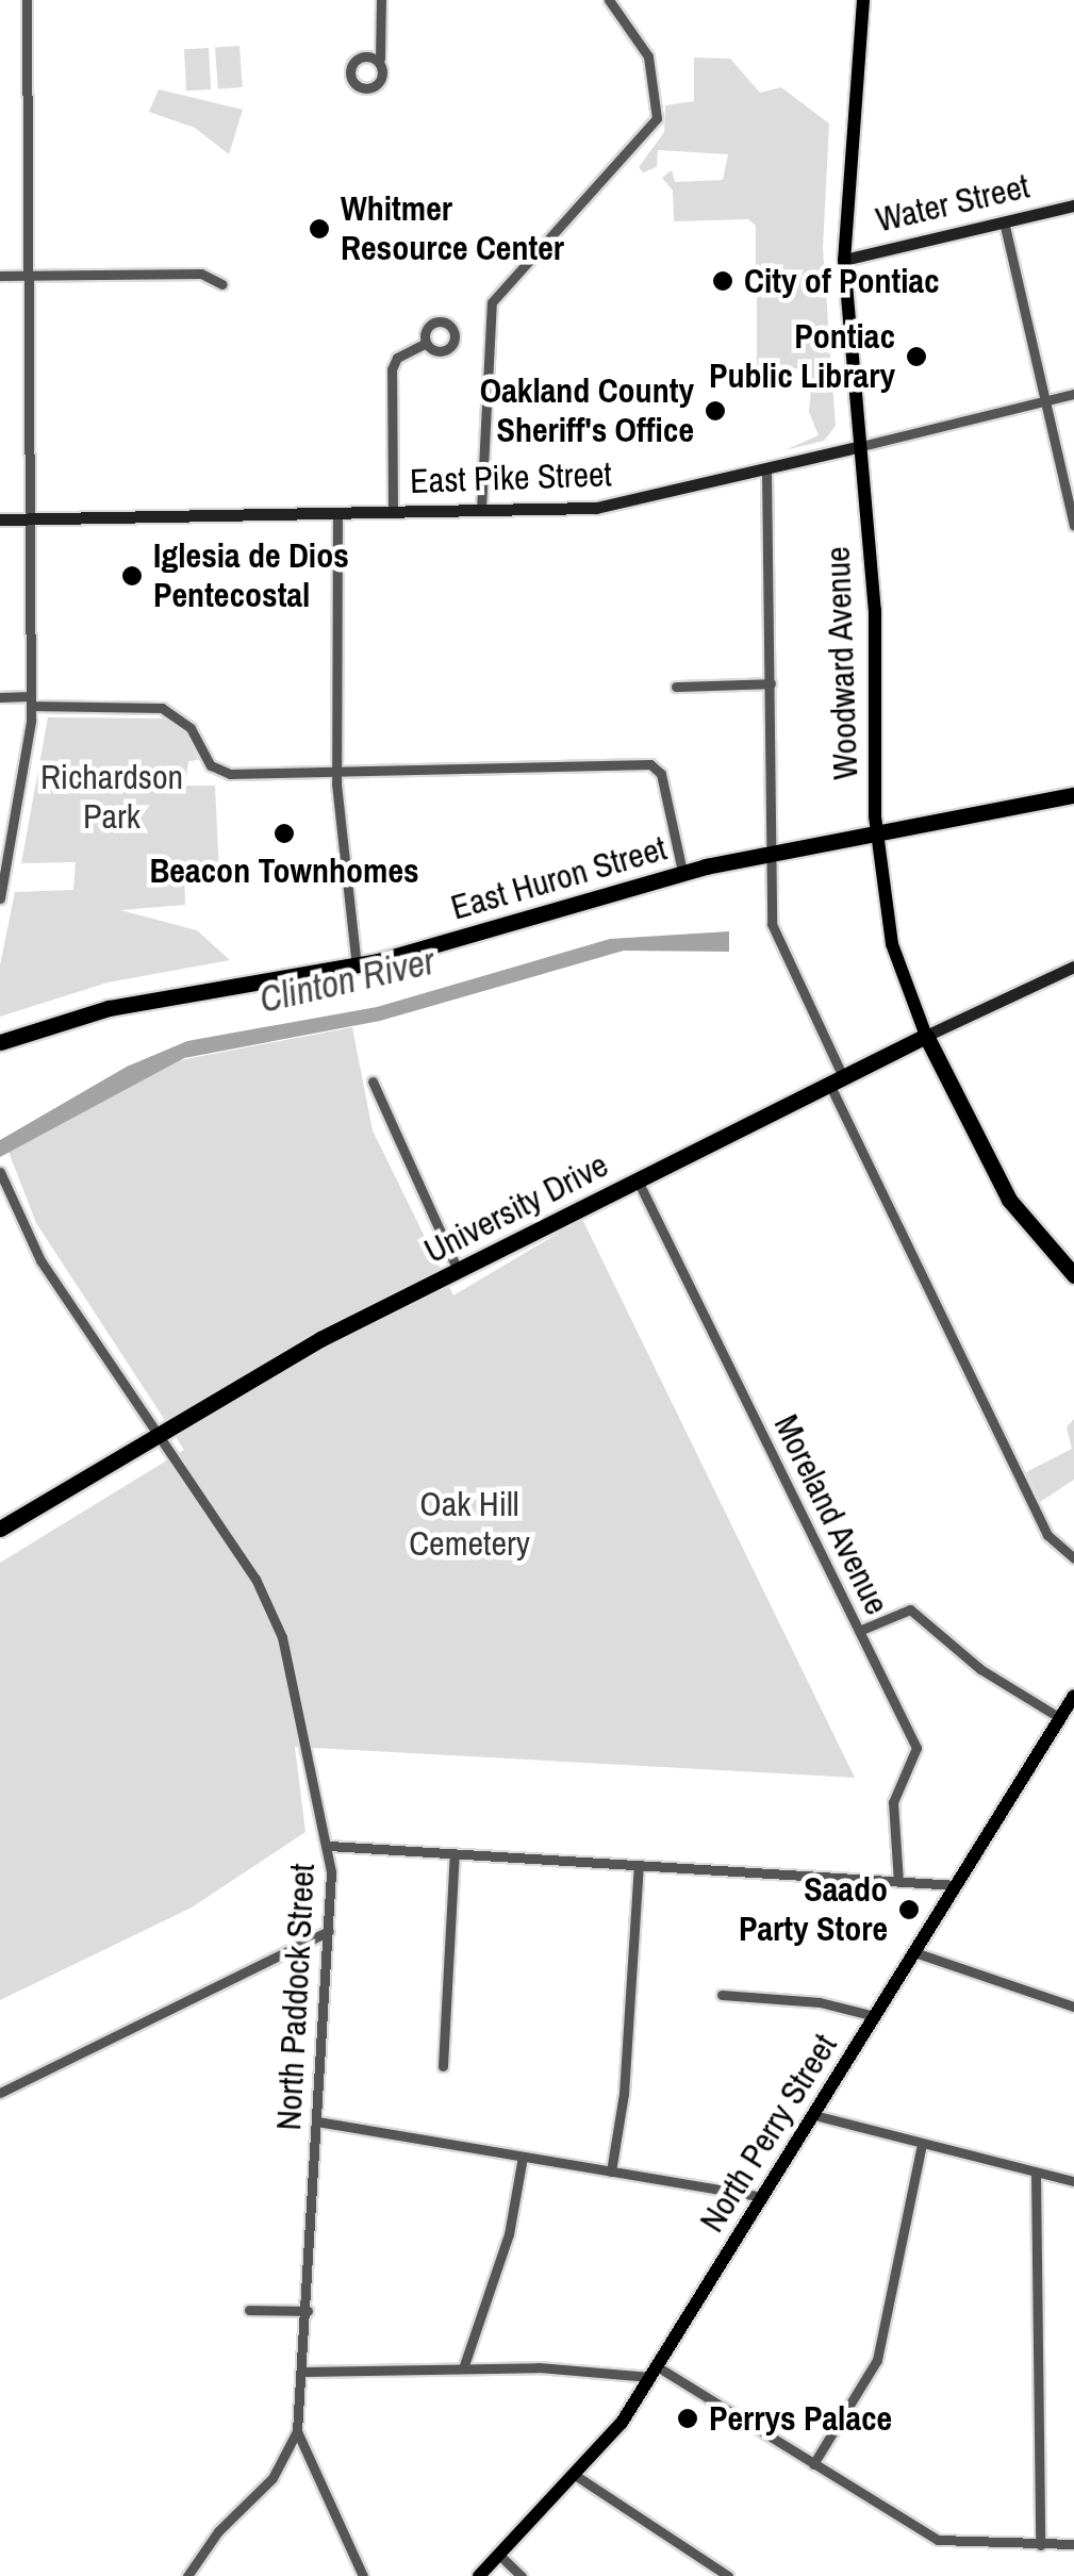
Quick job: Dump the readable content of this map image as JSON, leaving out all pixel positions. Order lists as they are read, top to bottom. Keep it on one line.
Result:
{"streets":{"highway":["Woodward Avenue","East Huron Street","University Drive"],"main road":["North Perry Street"],"street":["Water Street","East Pike Street","Moreland Avenue","North Paddock Street"]},"crossings":[["Water Street","Woodward Avenue"],["East Pike Street","Woodward Avenue"],["Woodward Avenue","East Huron Street"],["Woodward Avenue","University Drive"],["University Drive","Moreland Avenue"],["University Drive","North Paddock Street"]],"water":["Clinton River"],"parks":["Richardson Park","Oak Hill Cemetery"],"places":["Whitmer Resource Center","City of Pontiac","Pontiac Public Library","Oakland County Sheriff's Office","Iglesia de Dios Pentecostal","Beacon Townhomes","Saado Party Store","Perrys Palace"]}
